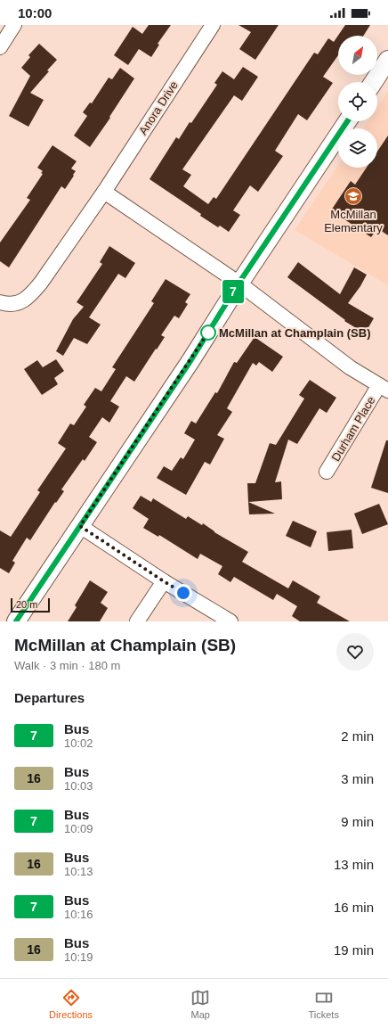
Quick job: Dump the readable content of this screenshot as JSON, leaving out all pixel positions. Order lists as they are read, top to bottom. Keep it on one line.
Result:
{"streets":{"street":["Anora Drive","Durham Place"]},"places":{"school or university":["McMillan Elementary"],"other":["McMillan at Champlain (SB)"]},"lines":["bus line 7"],"scale_bar":"20 m","north":"top right","page":{"status":"10:00","on_map":"7","scale":"20 m","heading":[["McMillan at Champlain (SB)","Walk · 3 min · 180 m"],"Departures"],"list":[{"mark":"7","name":"Bus","note":"10:02","value":"2 min"},{"mark":"16","name":"Bus","note":"10:03","value":"3 min"},{"mark":"7","name":"Bus","note":"10:09","value":"9 min"},{"mark":"16","name":"Bus","note":"10:13","value":"13 min"},{"mark":"7","name":"Bus","note":"10:16","value":"16 min"},{"mark":"16","name":"Bus","note":"10:19","value":"19 min"}],"tabs":["Directions","Map","Tickets"]}}
